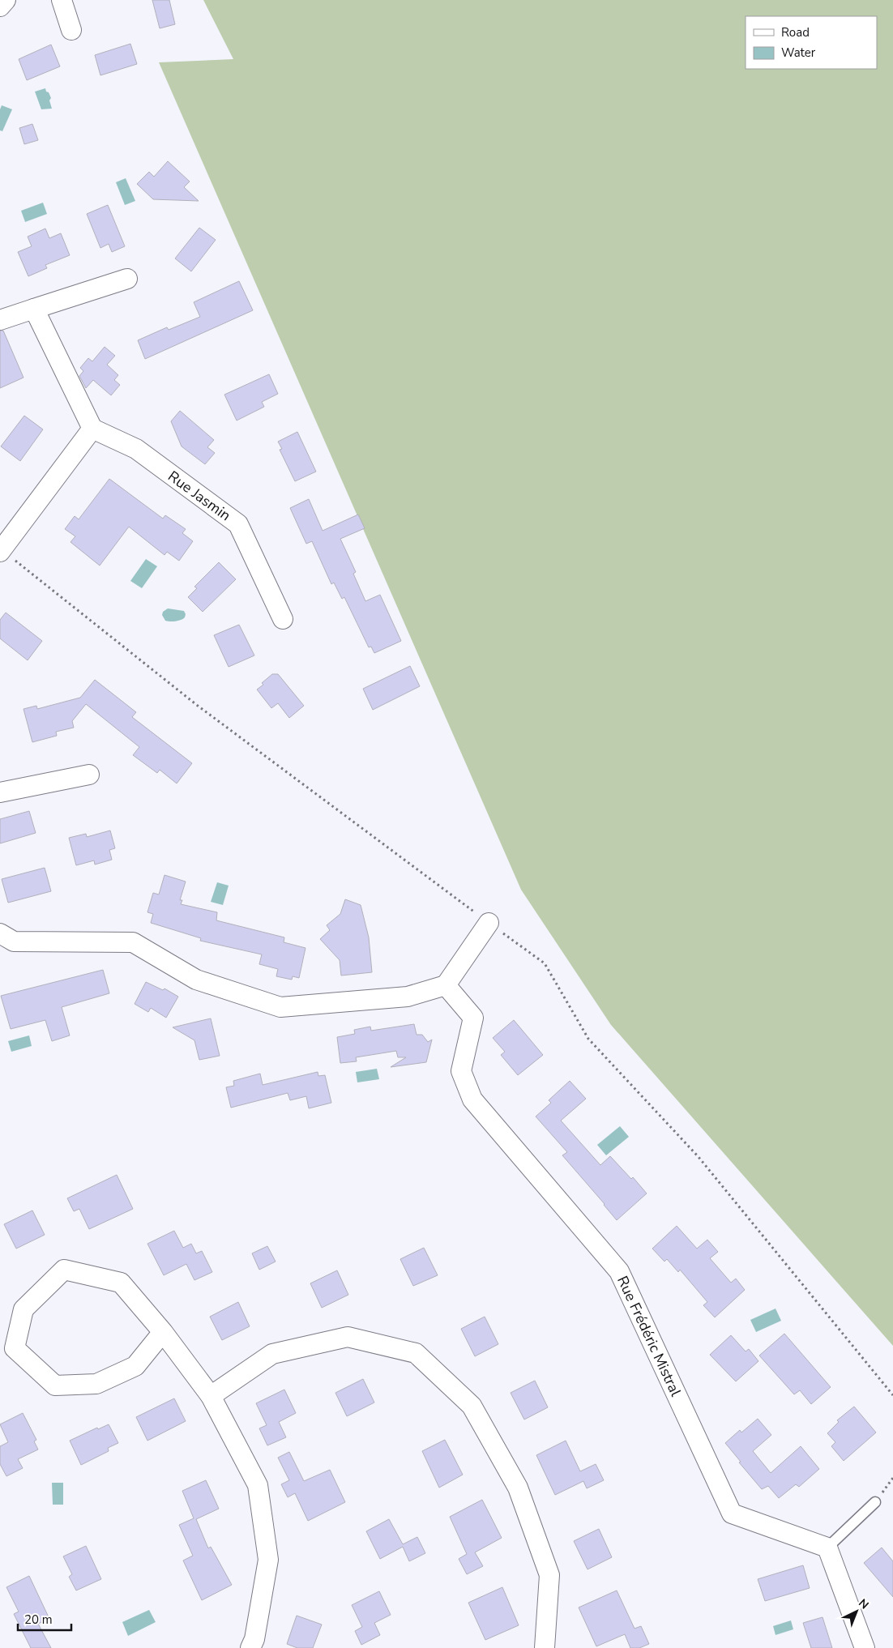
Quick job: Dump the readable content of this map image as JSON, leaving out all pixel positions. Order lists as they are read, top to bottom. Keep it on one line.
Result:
{"streets":{"street":["Rue Jasmin","Rue Frédéric Mistral"]},"legend":["Road","Water"],"scale_bar":"20 m","north":"top right"}
